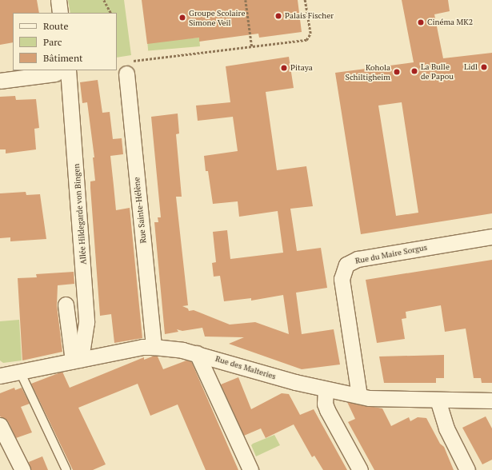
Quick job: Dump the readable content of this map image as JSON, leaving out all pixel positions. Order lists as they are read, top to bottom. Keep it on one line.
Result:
{"streets":{"street":["Rue Sainte-Hélène","Allée Hildegarde von Bingen","Rue du Maire Sorgus","Rue des Malteries"]},"crossings":[["Rue Sainte-Hélène","Rue des Malteries"],["Allée Hildegarde von Bingen","Rue des Malteries"],["Rue du Maire Sorgus","Rue des Malteries"]],"places":["Palais Fischer","Groupe Scolaire Simone Veil","Cinéma MK2","Lidl","Pitaya","La Bulle de Papou","Kohola Schiltigheim"],"legend":["Route","Parc","Bâtiment"]}
